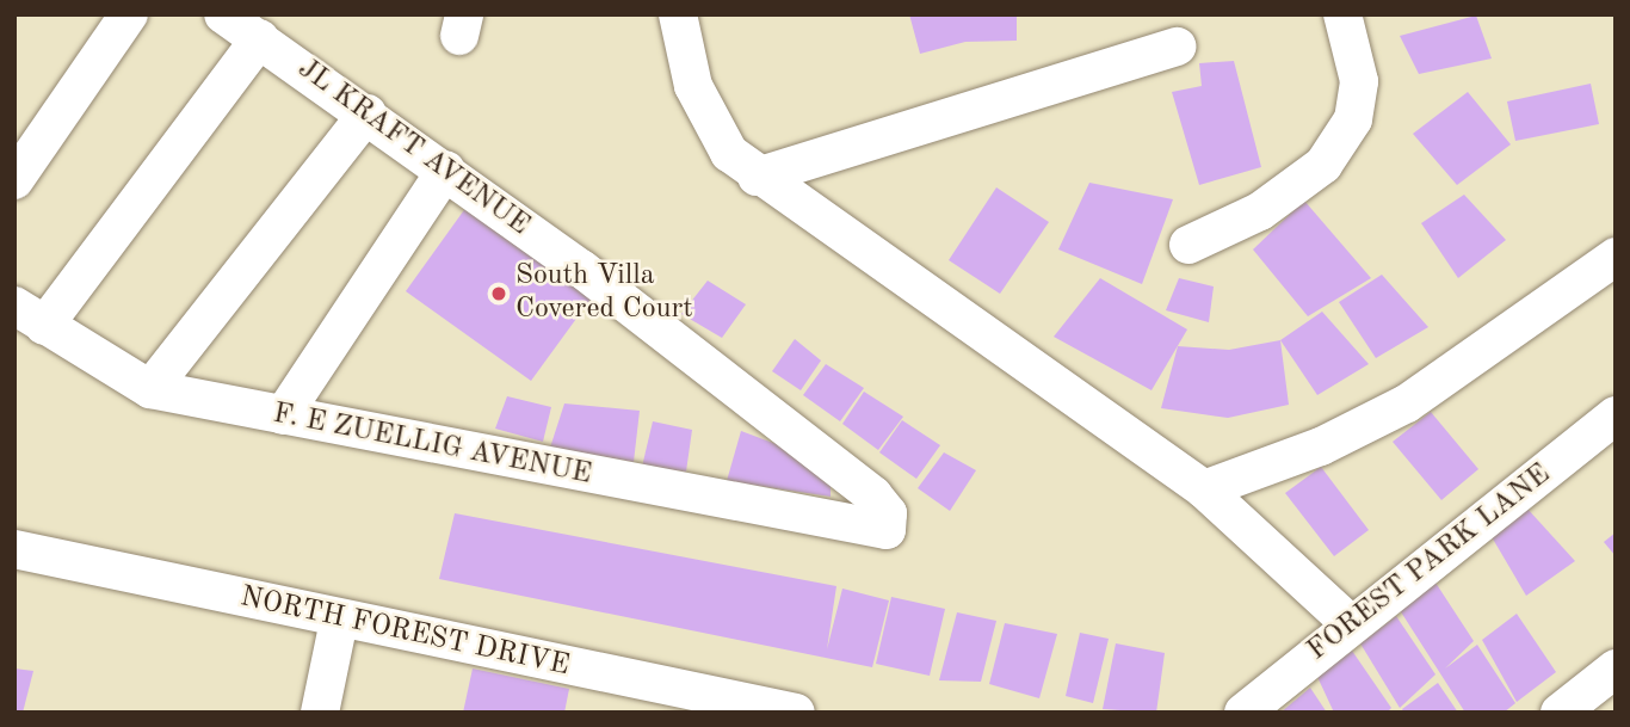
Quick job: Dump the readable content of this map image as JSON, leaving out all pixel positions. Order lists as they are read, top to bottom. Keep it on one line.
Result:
{"streets":{"street":["JL KRAFT AVENUE","F. E ZUELLIG AVENUE","FOREST PARK LANE","NORTH FOREST DRIVE"]},"crossings":[["JL KRAFT AVENUE","F. E ZUELLIG AVENUE"]],"places":["South Villa Covered Court"]}
